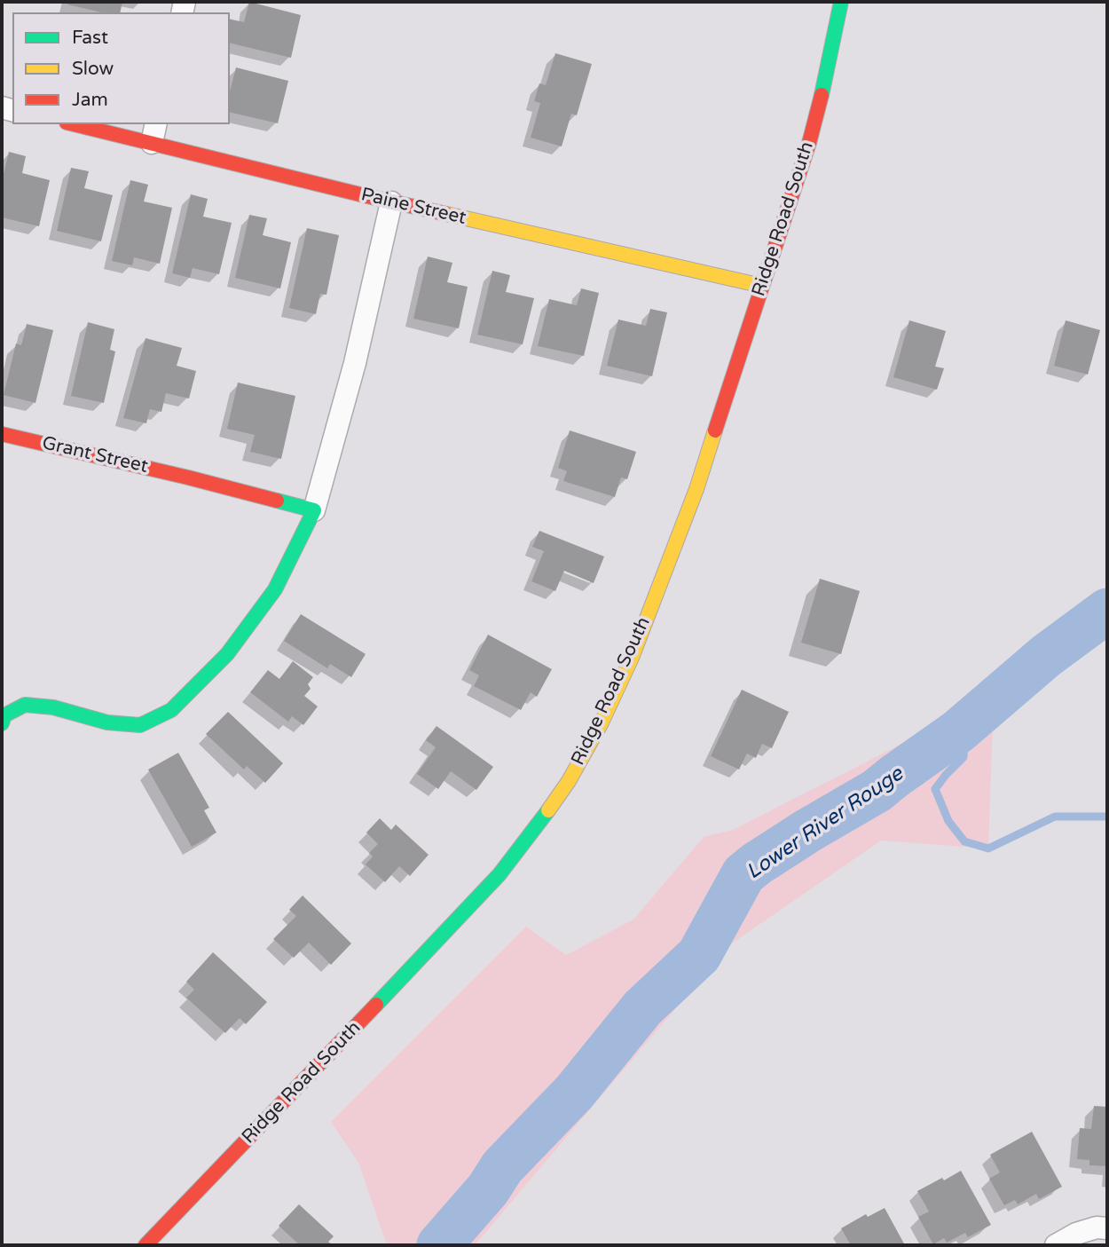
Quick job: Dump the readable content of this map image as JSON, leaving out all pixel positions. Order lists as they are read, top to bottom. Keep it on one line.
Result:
{"streets":{"street":["Paine Street","Ridge Road South","Grant Street"]},"crossings":[["Paine Street","Ridge Road South"]],"water":["Lower River Rouge"],"legend":["Fast","Slow","Jam"]}
